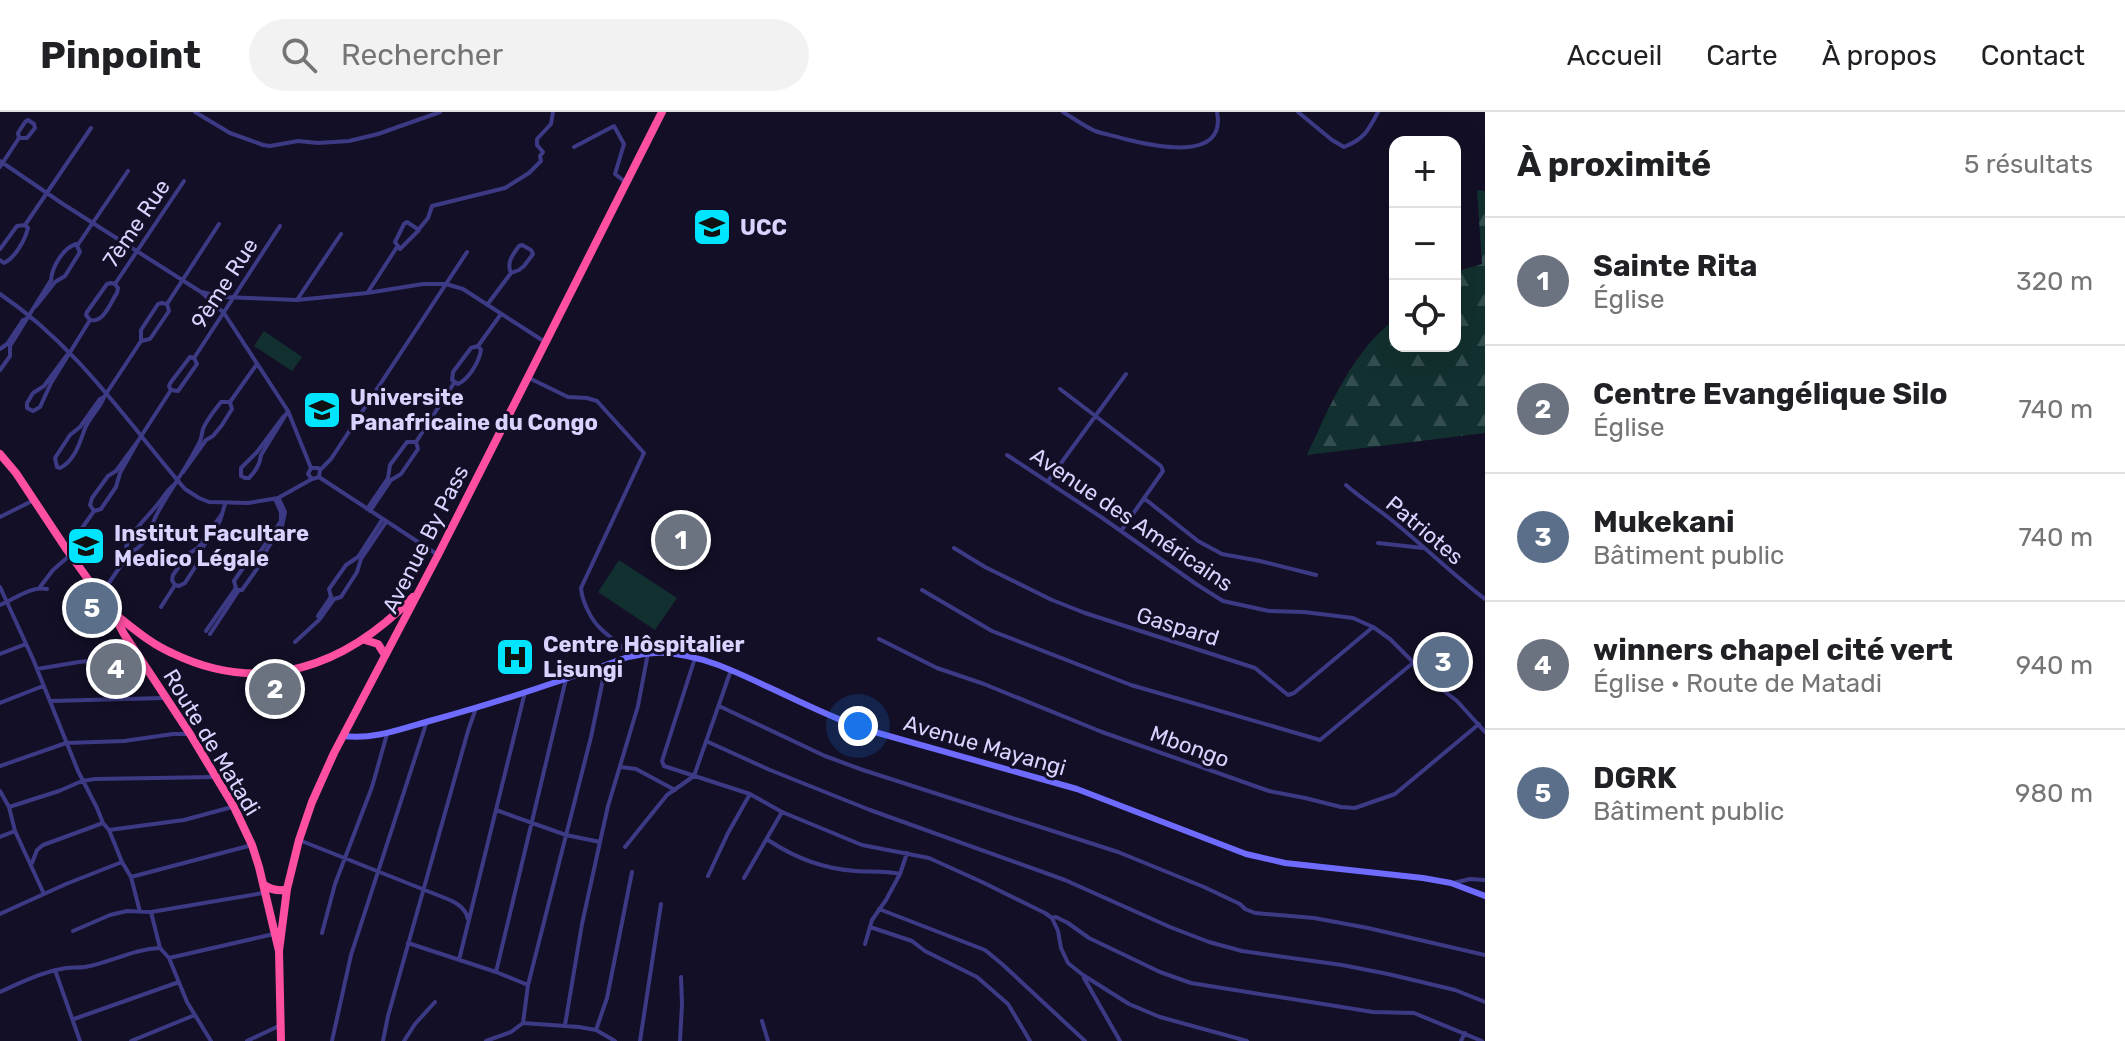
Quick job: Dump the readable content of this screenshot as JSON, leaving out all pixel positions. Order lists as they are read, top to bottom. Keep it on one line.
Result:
{"streets":{"highway":["Avenue By Pass","Route de Matadi"],"street":["7ème Rue","9ème Rue","Avenue des Américains","Patriotes","Gaspard","Avenue Mayangi","Mbongo"]},"crossings":[["Avenue des Américains","Gaspard"],["Avenue des Américains","Mbongo"],["Avenue By Pass","Route de Matadi"],["Avenue By Pass","Avenue Mayangi"]],"places":{"school or university":["UCC","Universite Panafricaine du Congo","Institut Facultare Medico Légale"],"hospital":["Centre Hôspitalier Lisungi"]},"page":{"header":"Pinpoint","search":"Rechercher","nav":["Accueil","Carte","À propos","Contact"],"heading":["À proximité","5 résultats"],"map_buttons":["+","−"],"list":[{"mark":"1","name":"Sainte Rita","note":"Église","value":"320 m"},{"mark":"2","name":"Centre Evangélique Silo","note":"Église","value":"740 m"},{"mark":"3","name":"Mukekani","note":"Bâtiment public","value":"740 m"},{"mark":"4","name":"winners chapel cité vert","note":"Église · Route de Matadi","value":"940 m"},{"mark":"5","name":"DGRK","note":"Bâtiment public","value":"980 m"}],"pins":["1","5","3","4","2"]}}
